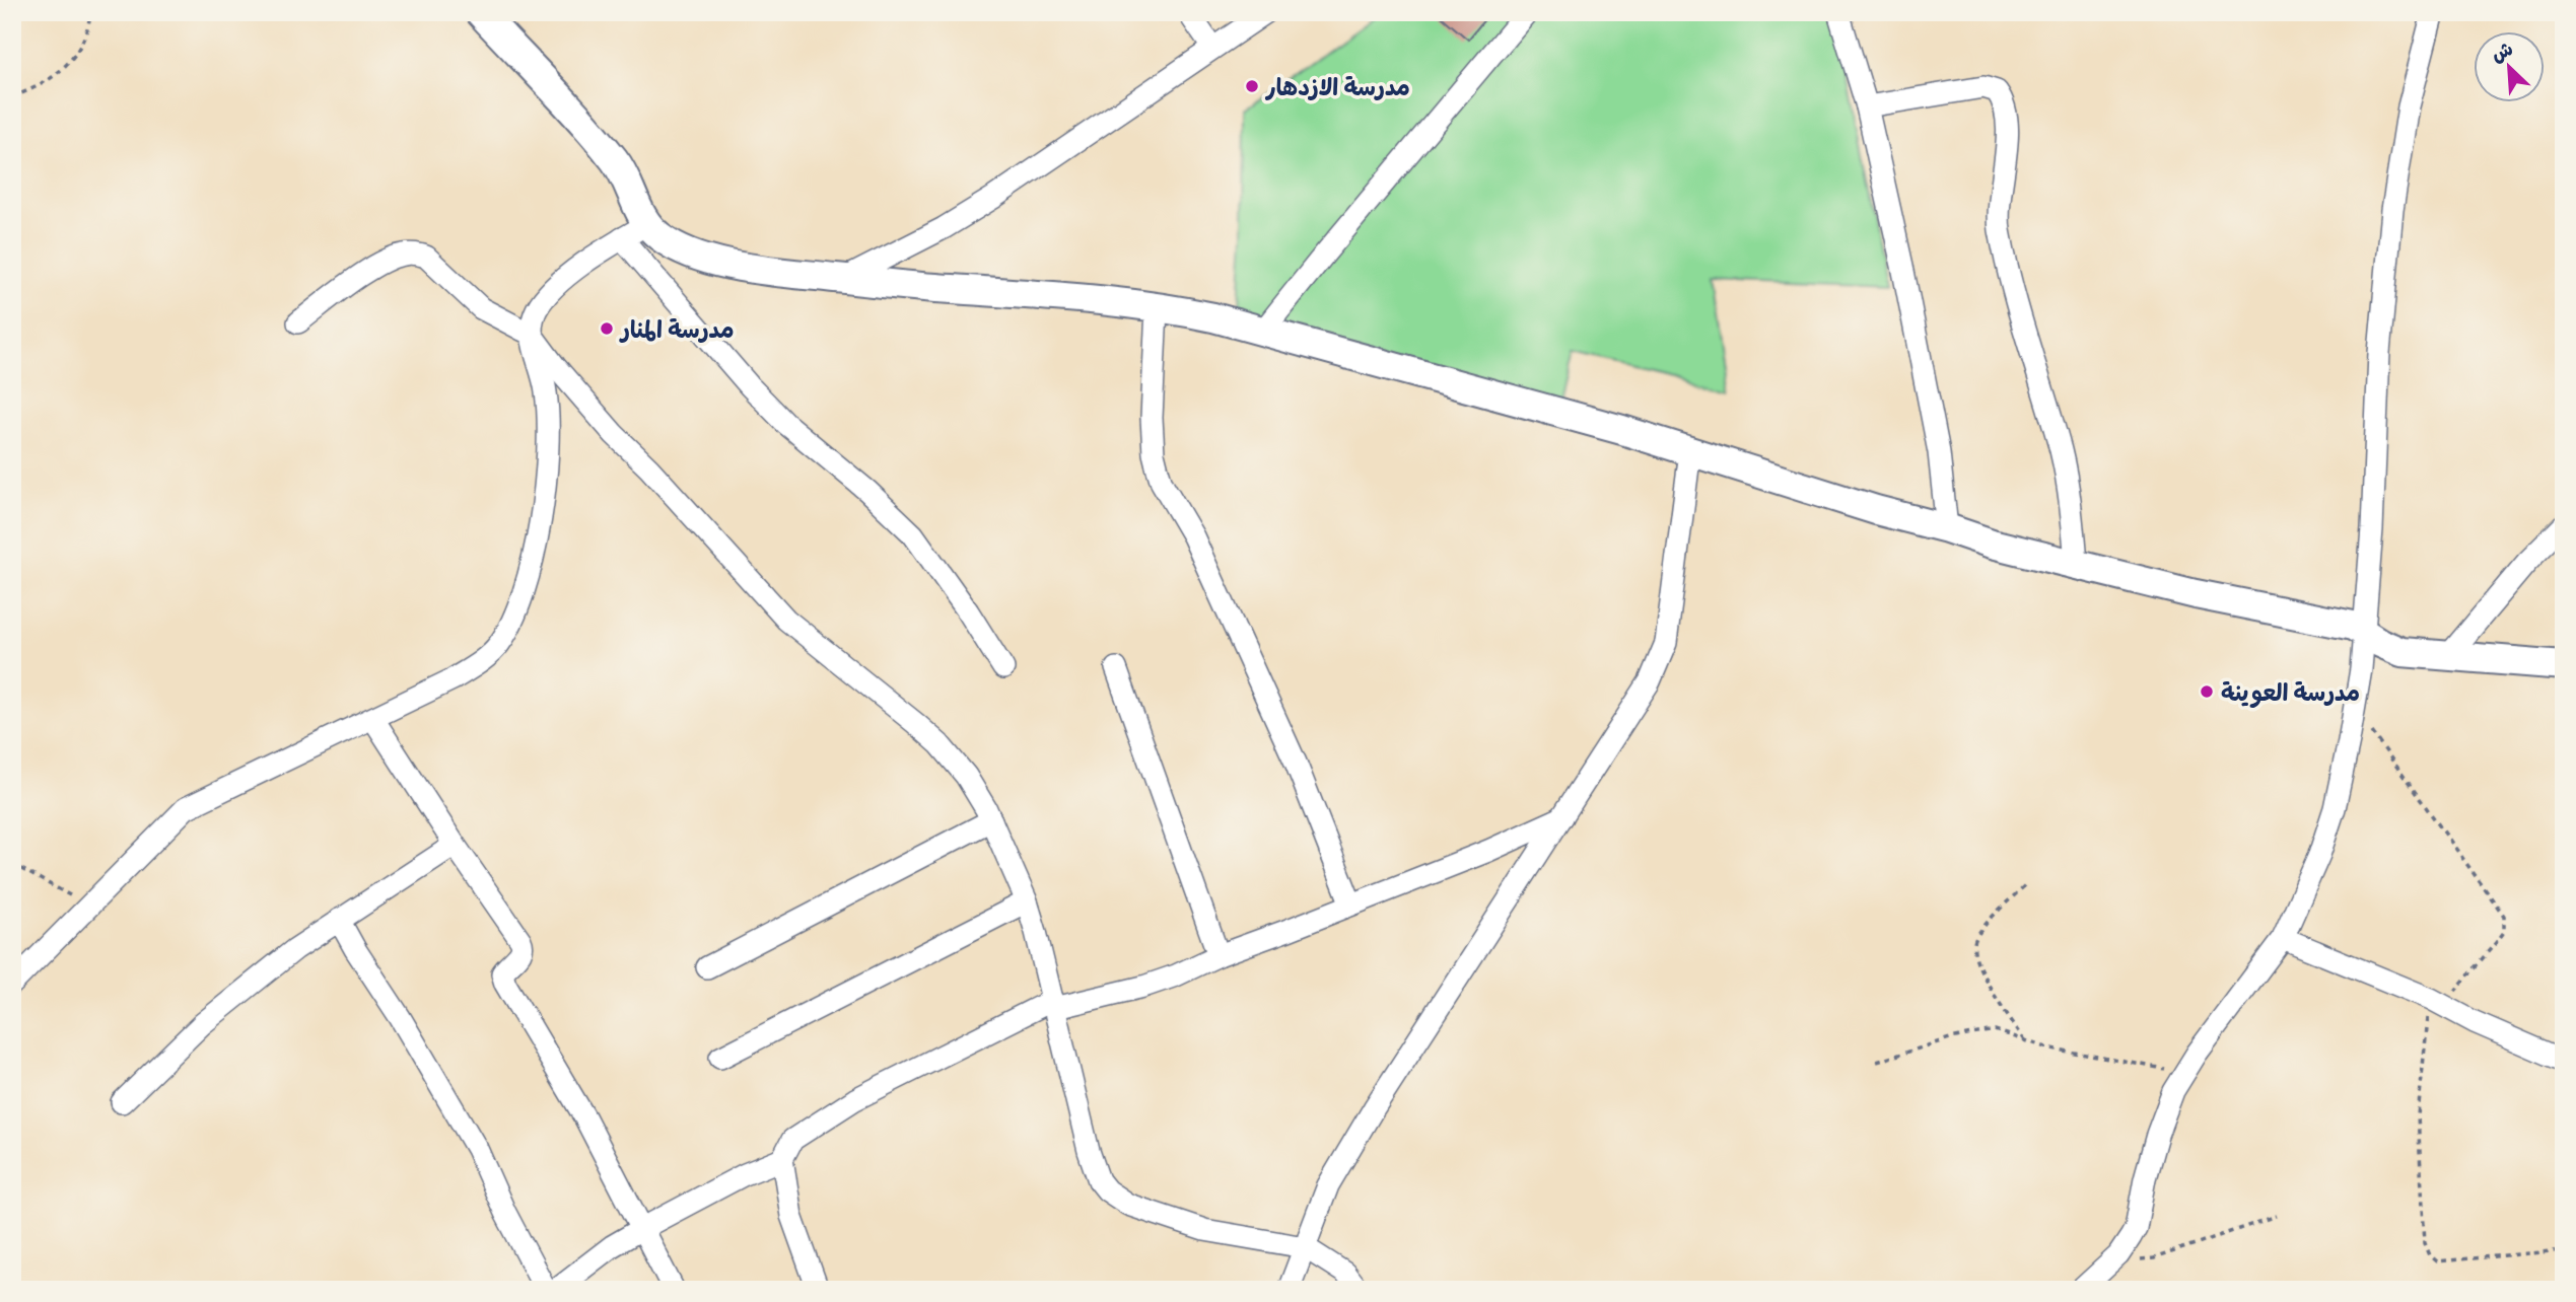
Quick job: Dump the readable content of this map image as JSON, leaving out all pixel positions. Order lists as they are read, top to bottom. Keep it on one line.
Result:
{"places":["مدرسة الازدهار","مدرسة المنار","مدرسة العوينة"],"north":"top left"}
